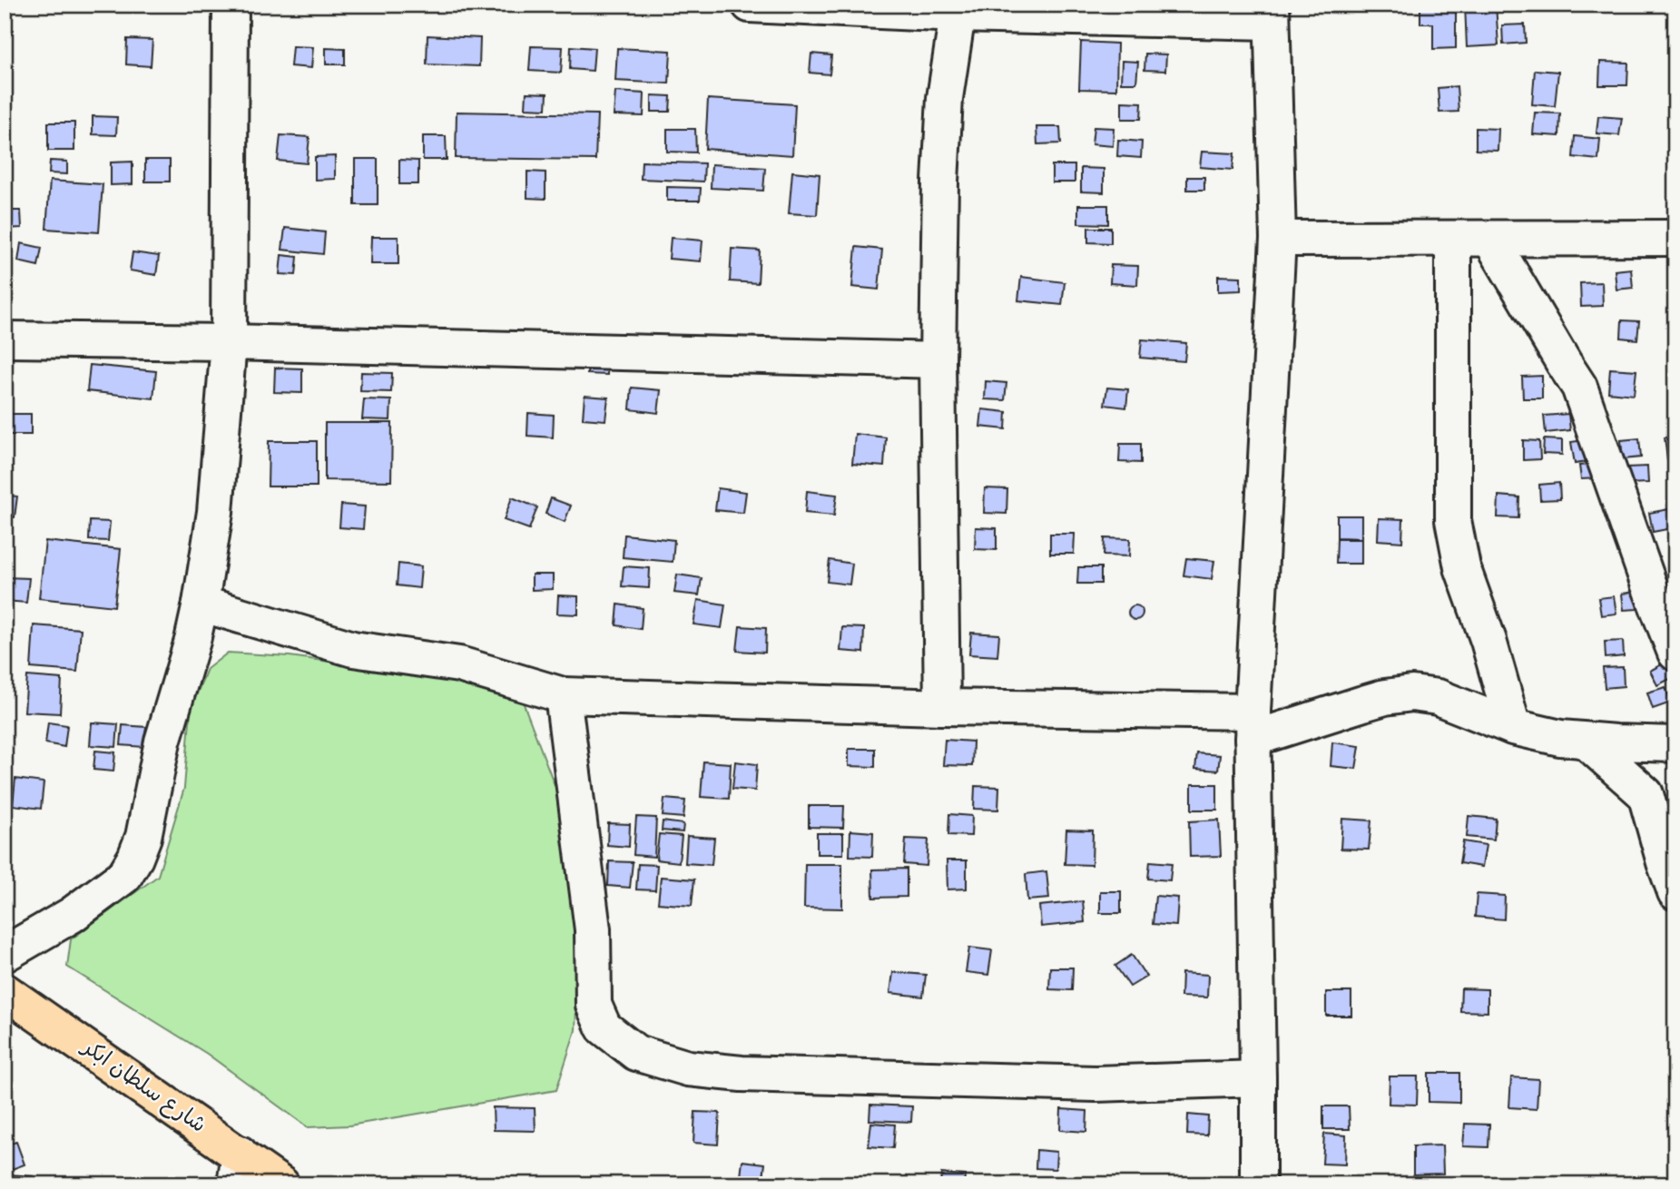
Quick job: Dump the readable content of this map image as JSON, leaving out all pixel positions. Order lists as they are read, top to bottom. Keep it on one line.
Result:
{"streets":{"highway":["شارع سلطان ابكر"]}}
